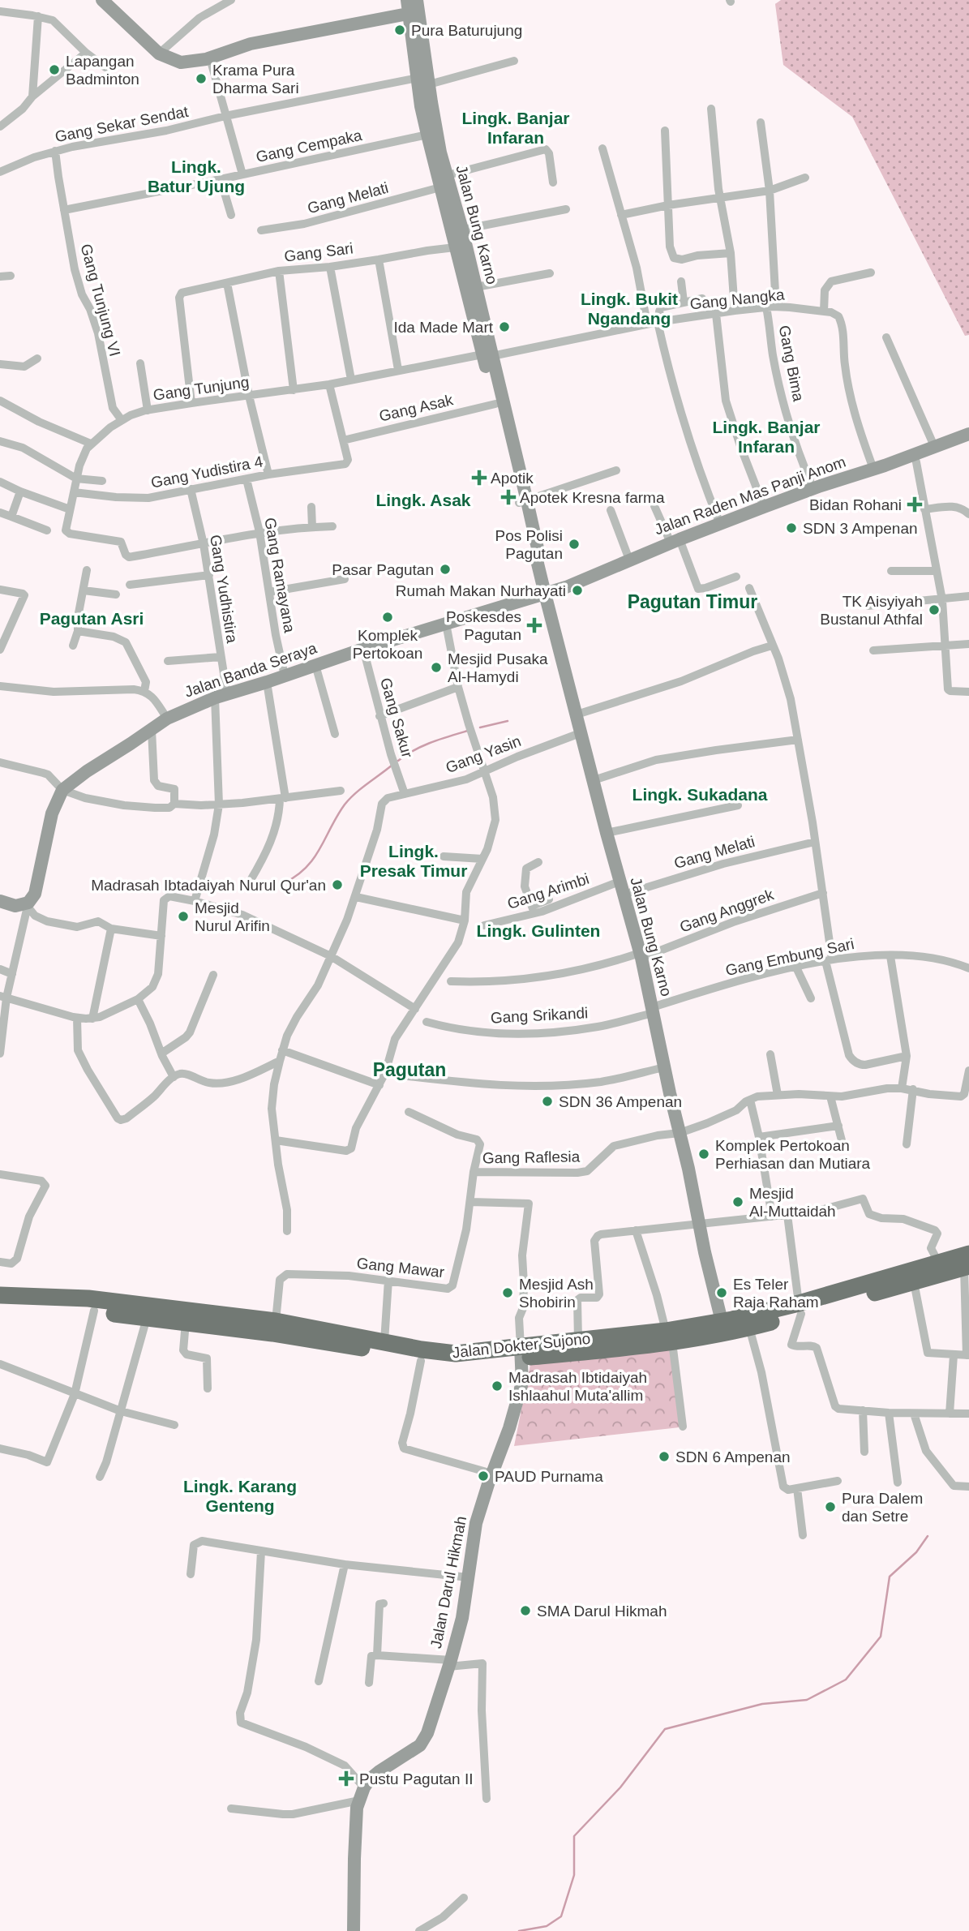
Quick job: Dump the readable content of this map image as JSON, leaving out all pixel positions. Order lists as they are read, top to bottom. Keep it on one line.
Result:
{"streets":{"highway":["Jalan Dokter Sujono"],"street":["Gang Sekar Sendat","Gang Cempaka","Gang Melati","Jalan Bung Karno","Gang Sari","Gang Nangka","Gang Tunjung VI","Gang Bima","Gang Tunjung","Gang Asak","Gang Yudistira 4","Jalan Raden Mas Panji Anom","Gang Ramayana","Gang Yudhistira","Jalan Banda Seraya","Gang Sakur","Gang Yasin","Gang Arimbi","Gang Anggrek","Gang Embung Sari","Gang Srikandi","Gang Raflesia","Gang Mawar","Jalan Darul Hikmah"]},"crossings":[["Gang Sekar Sendat","Jalan Bung Karno"],["Gang Sekar Sendat","Gang Tunjung VI"],["Gang Cempaka","Gang Tunjung VI"],["Gang Melati","Jalan Bung Karno"],["Jalan Bung Karno","Gang Nangka"],["Jalan Bung Karno","Gang Asak"],["Jalan Bung Karno","Jalan Raden Mas Panji Anom"],["Jalan Bung Karno","Jalan Banda Seraya"],["Jalan Bung Karno","Gang Yasin"],["Jalan Bung Karno","Gang Arimbi"],["Jalan Bung Karno","Gang Anggrek"],["Jalan Bung Karno","Gang Embung Sari"],["Jalan Bung Karno","Gang Srikandi"],["Jalan Bung Karno","Gang Raflesia"],["Jalan Bung Karno","Jalan Dokter Sujono"],["Gang Sari","Gang Tunjung"],["Gang Nangka","Gang Bima"],["Gang Nangka","Gang Tunjung"],["Gang Tunjung VI","Gang Tunjung"],["Gang Bima","Jalan Raden Mas Panji Anom"],["Gang Tunjung","Gang Yudistira 4"],["Gang Asak","Gang Yudistira 4"],["Gang Yudistira 4","Gang Ramayana"],["Gang Yudistira 4","Gang Yudhistira"],["Jalan Raden Mas Panji Anom","Jalan Banda Seraya"],["Gang Ramayana","Jalan Banda Seraya"],["Gang Yudhistira","Jalan Banda Seraya"],["Jalan Banda Seraya","Gang Sakur"],["Gang Sakur","Gang Yasin"],["Gang Embung Sari","Gang Srikandi"],["Gang Raflesia","Gang Mawar"],["Gang Mawar","Jalan Dokter Sujono"],["Jalan Dokter Sujono","Jalan Darul Hikmah"]],"districts":["Lingk. Banjar Infaran","Lingk. Batur Ujung","Lingk. Bukit Ngandang","Lingk. Banjar Infaran","Lingk. Asak","Pagutan Timur","Pagutan Asri","Lingk. Sukadana","Lingk. Presak Timur","Lingk. Gulinten","Pagutan","Lingk. Karang Genteng"],"places":{"other":["Pura Baturujung","Lapangan Badminton","Krama Pura Dharma Sari","Ida Made Mart","SDN 3 Ampenan","Pos Polisi Pagutan","Pasar Pagutan","Rumah Makan Nurhayati","TK Aisyiyah Bustanul Athfal","Komplek Pertokoan","Mesjid Pusaka Al-Hamydi","Madrasah Ibtadaiyah Nurul Qur'an","Mesjid Nurul Arifin","SDN 36 Ampenan","Komplek Pertokoan Perhiasan dan Mutiara","Mesjid Al-Muttaidah","Mesjid Ash Shobirin","Es Teler Raja Raham","Madrasah Ibtidaiyah Ishlaahul Muta'allim","SDN 6 Ampenan","PAUD Purnama","Pura Dalem dan Setre","SMA Darul Hikmah"],"health":["Apotik","Apotek Kresna farma","Bidan Rohani","Poskesdes Pagutan","Pustu Pagutan II"]}}
